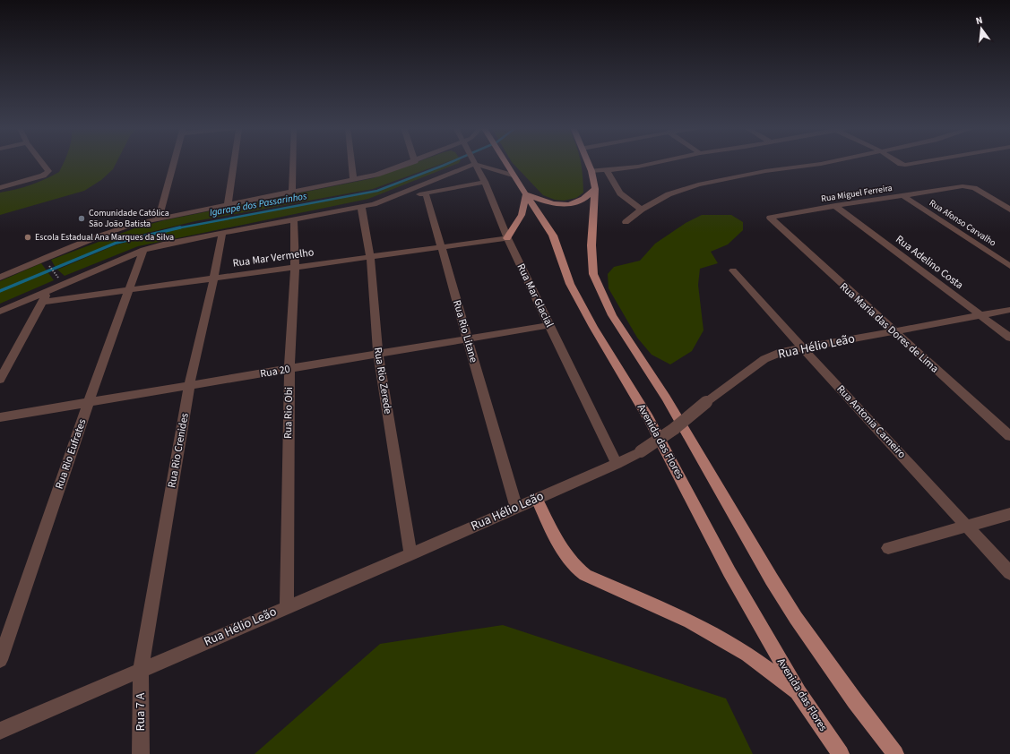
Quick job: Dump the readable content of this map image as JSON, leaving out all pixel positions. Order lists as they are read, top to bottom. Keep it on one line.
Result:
{"streets":{"main road":["Avenida das Flores"],"street":["Rua Miguel Ferreira","Rua Afonso Carvalho","Rua Mar Vermelho","Rua Adelino Costa","Rua Mar Glacial","Rua Maria das Dores de Lima","Rua Rio Litane","Rua Hélio Leão","Rua 20","Rua Rio Zerede","Rua Rio Obi","Rua Antonia Carneiro","Rua Rio Crenides","Rua Rio Eufrates","Rua 7 A"]},"crossings":[["Rua Miguel Ferreira","Rua Afonso Carvalho"],["Rua Miguel Ferreira","Rua Adelino Costa"],["Rua Miguel Ferreira","Rua Maria das Dores de Lima"],["Rua Mar Vermelho","Rua Mar Glacial"],["Rua Mar Vermelho","Rua Rio Litane"],["Rua Mar Vermelho","Rua Rio Zerede"],["Rua Mar Vermelho","Rua Rio Obi"],["Rua Mar Vermelho","Rua Rio Crenides"],["Rua Mar Vermelho","Rua Rio Eufrates"],["Rua Adelino Costa","Rua Hélio Leão"],["Rua Mar Glacial","Rua Hélio Leão"],["Rua Mar Glacial","Rua 20"],["Rua Maria das Dores de Lima","Rua Hélio Leão"],["Rua Rio Litane","Rua Hélio Leão"],["Rua Rio Litane","Rua 20"],["Rua Hélio Leão","Rua Rio Zerede"],["Rua Hélio Leão","Rua Rio Obi"],["Rua Hélio Leão","Rua Antonia Carneiro"],["Rua Hélio Leão","Rua Rio Crenides"],["Rua Hélio Leão","Rua 7 A"],["Rua 20","Rua Rio Zerede"],["Rua 20","Rua Rio Obi"],["Rua 20","Rua Rio Crenides"],["Rua 20","Rua Rio Eufrates"],["Rua Rio Crenides","Rua 7 A"]],"water":["Igarapé dos Passarinhos"],"places":["Comunidade Católica São João Batista","Escola Estadual Ana Marques da Silva"],"north":"top"}
